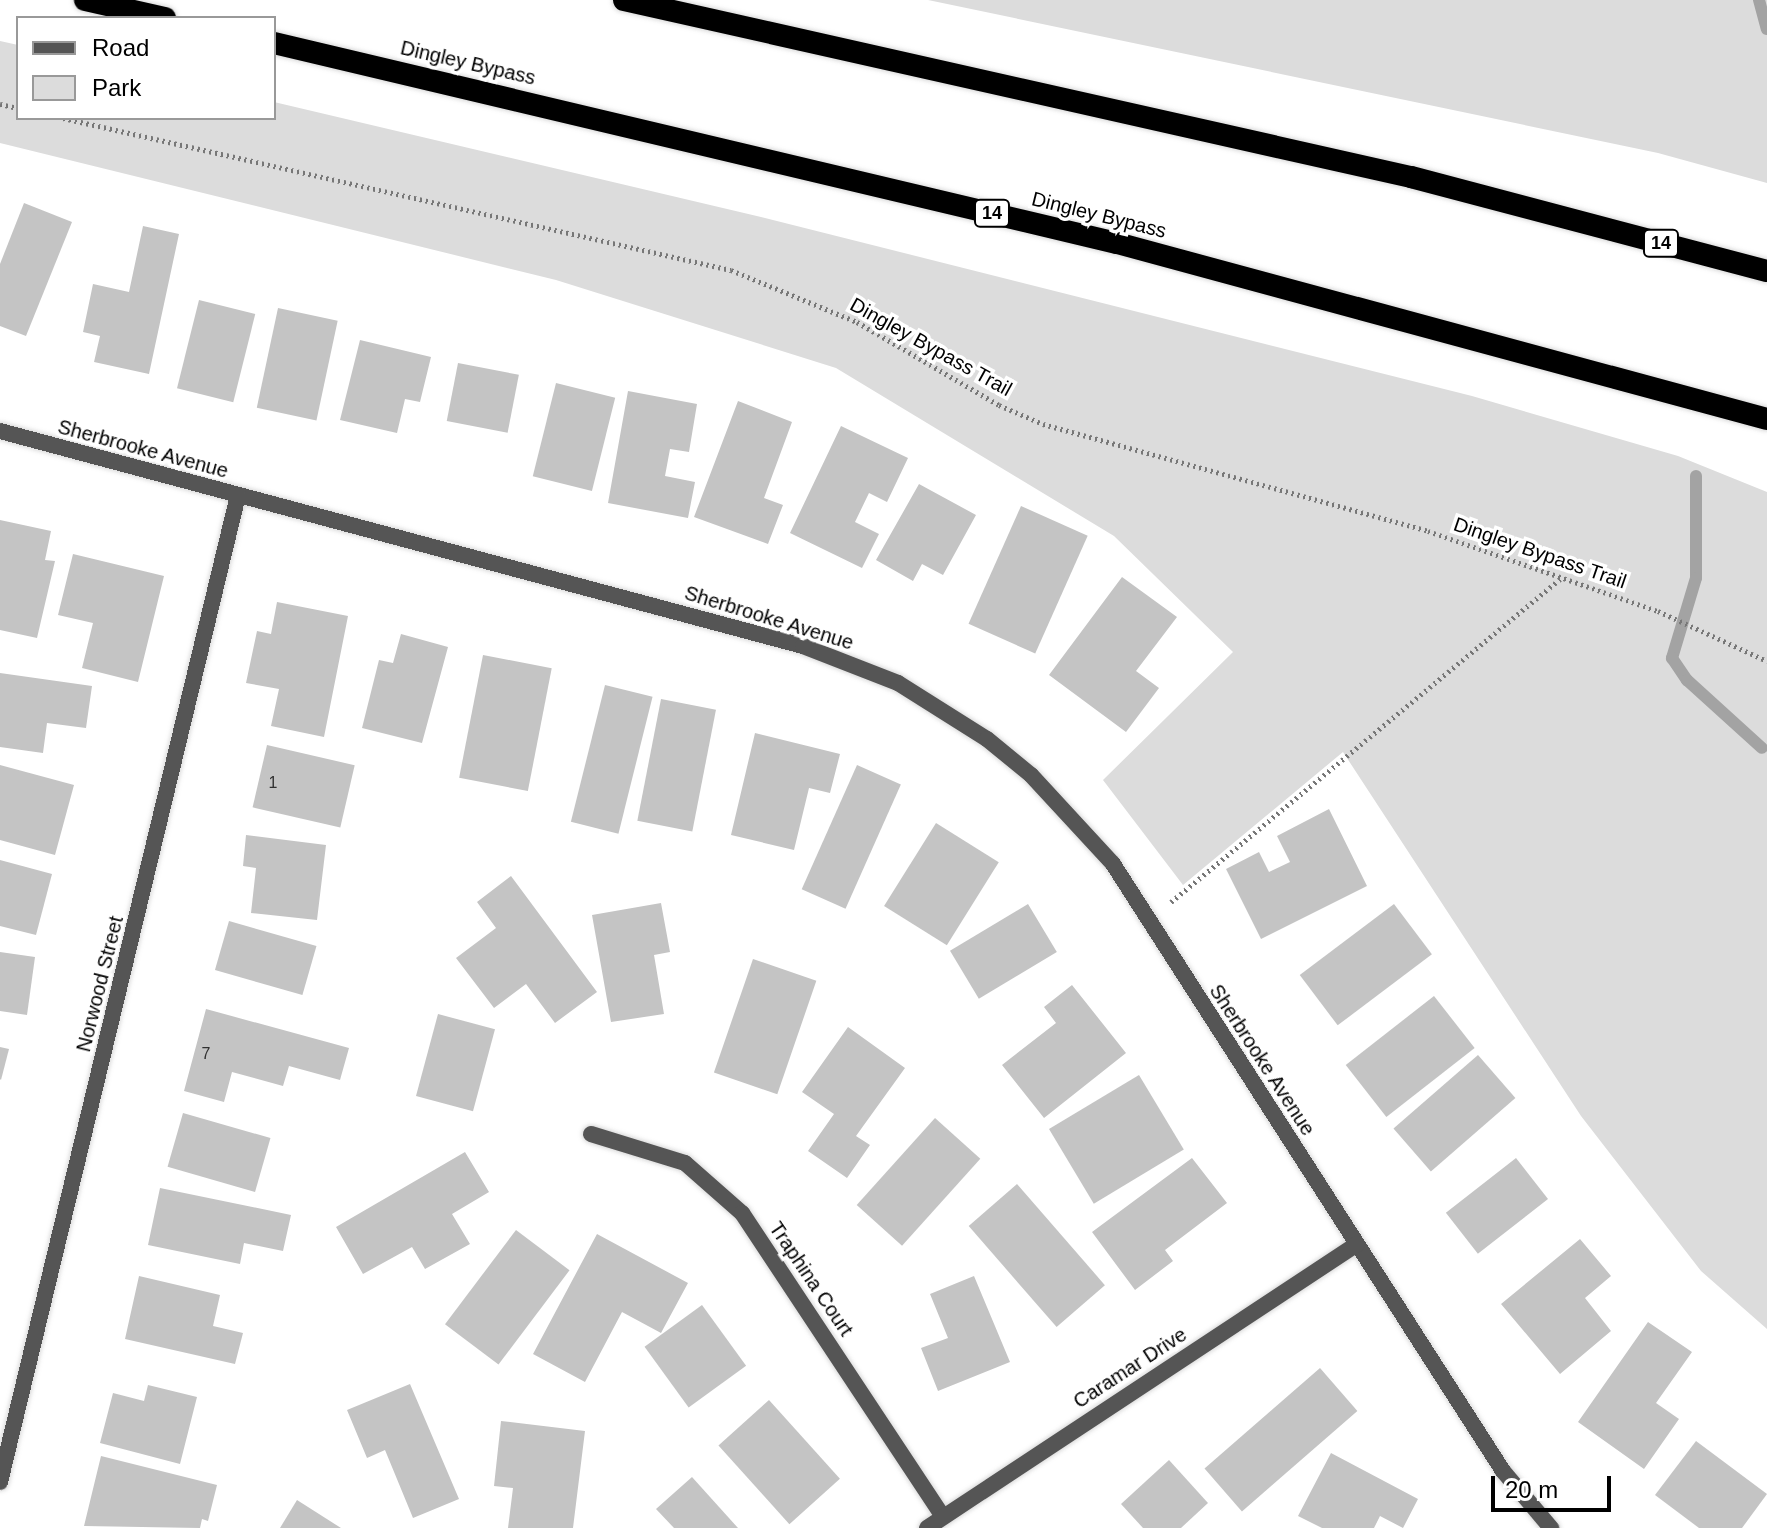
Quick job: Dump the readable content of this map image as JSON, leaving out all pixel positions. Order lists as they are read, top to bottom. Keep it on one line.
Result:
{"streets":{"highway":["Dingley Bypass","14"],"street":["Sherbrooke Avenue","Norwood Street","Traphina Court","Caramar Drive"],"path":["Dingley Bypass Trail"]},"crossings":[["Sherbrooke Avenue","Norwood Street"],["Sherbrooke Avenue","Caramar Drive"],["Traphina Court","Caramar Drive"]],"house_numbers":["1","7"],"legend":["Road","Park"],"scale_bar":"20 m"}
